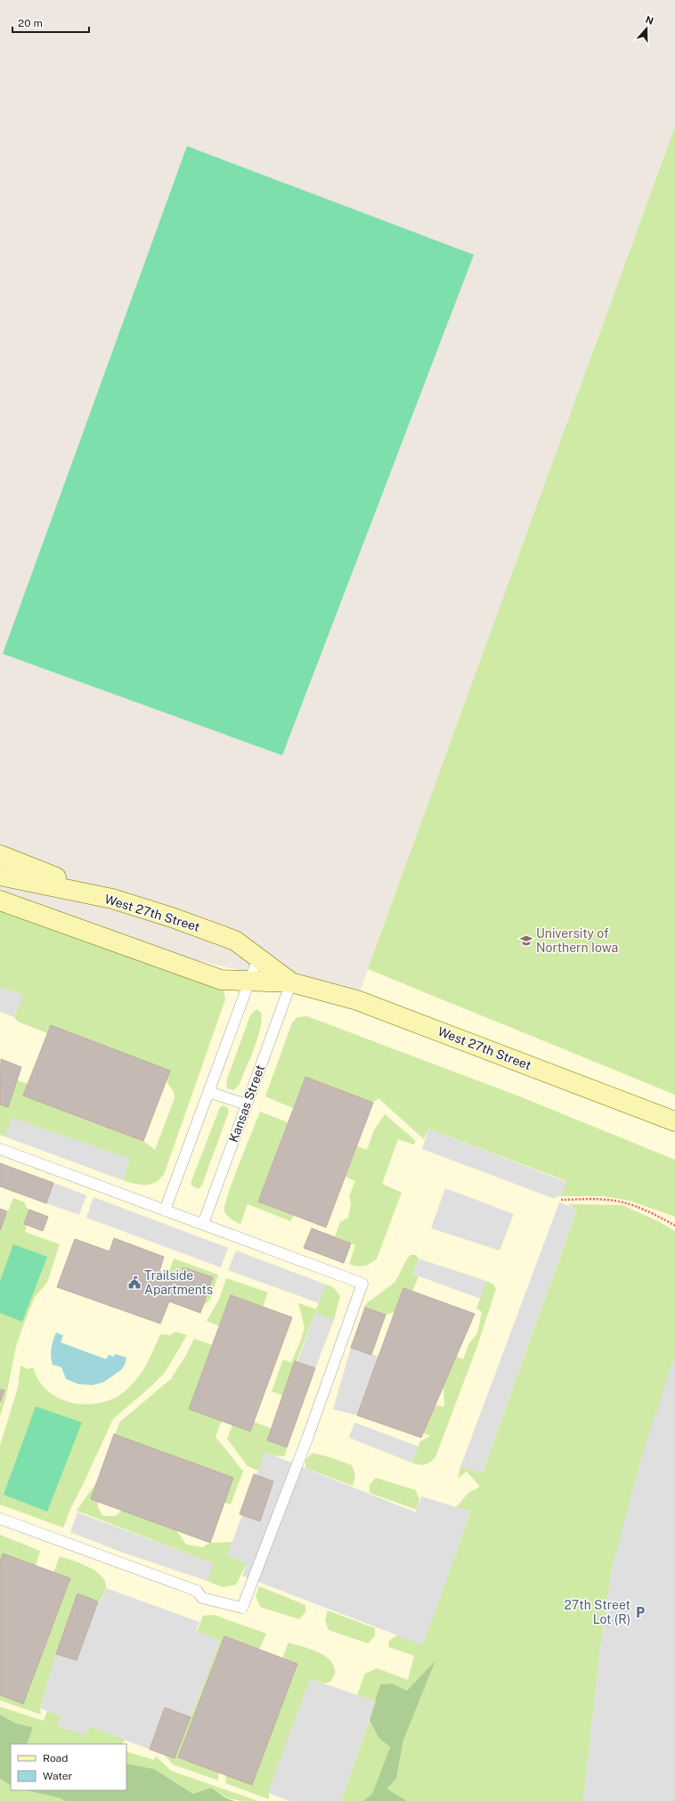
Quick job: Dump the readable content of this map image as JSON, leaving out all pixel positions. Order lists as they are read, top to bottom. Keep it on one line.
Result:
{"streets":{"main road":["West 27th Street"],"lane":["Kansas Street"]},"crossings":[["West 27th Street","Kansas Street"]],"places":{"school or university":["University of Northern Iowa"],"public building":["Trailside Apartments"],"parking":["27th Street Lot (R)"]},"legend":["Road","Water"],"scale_bar":"20 m","north":"top"}
